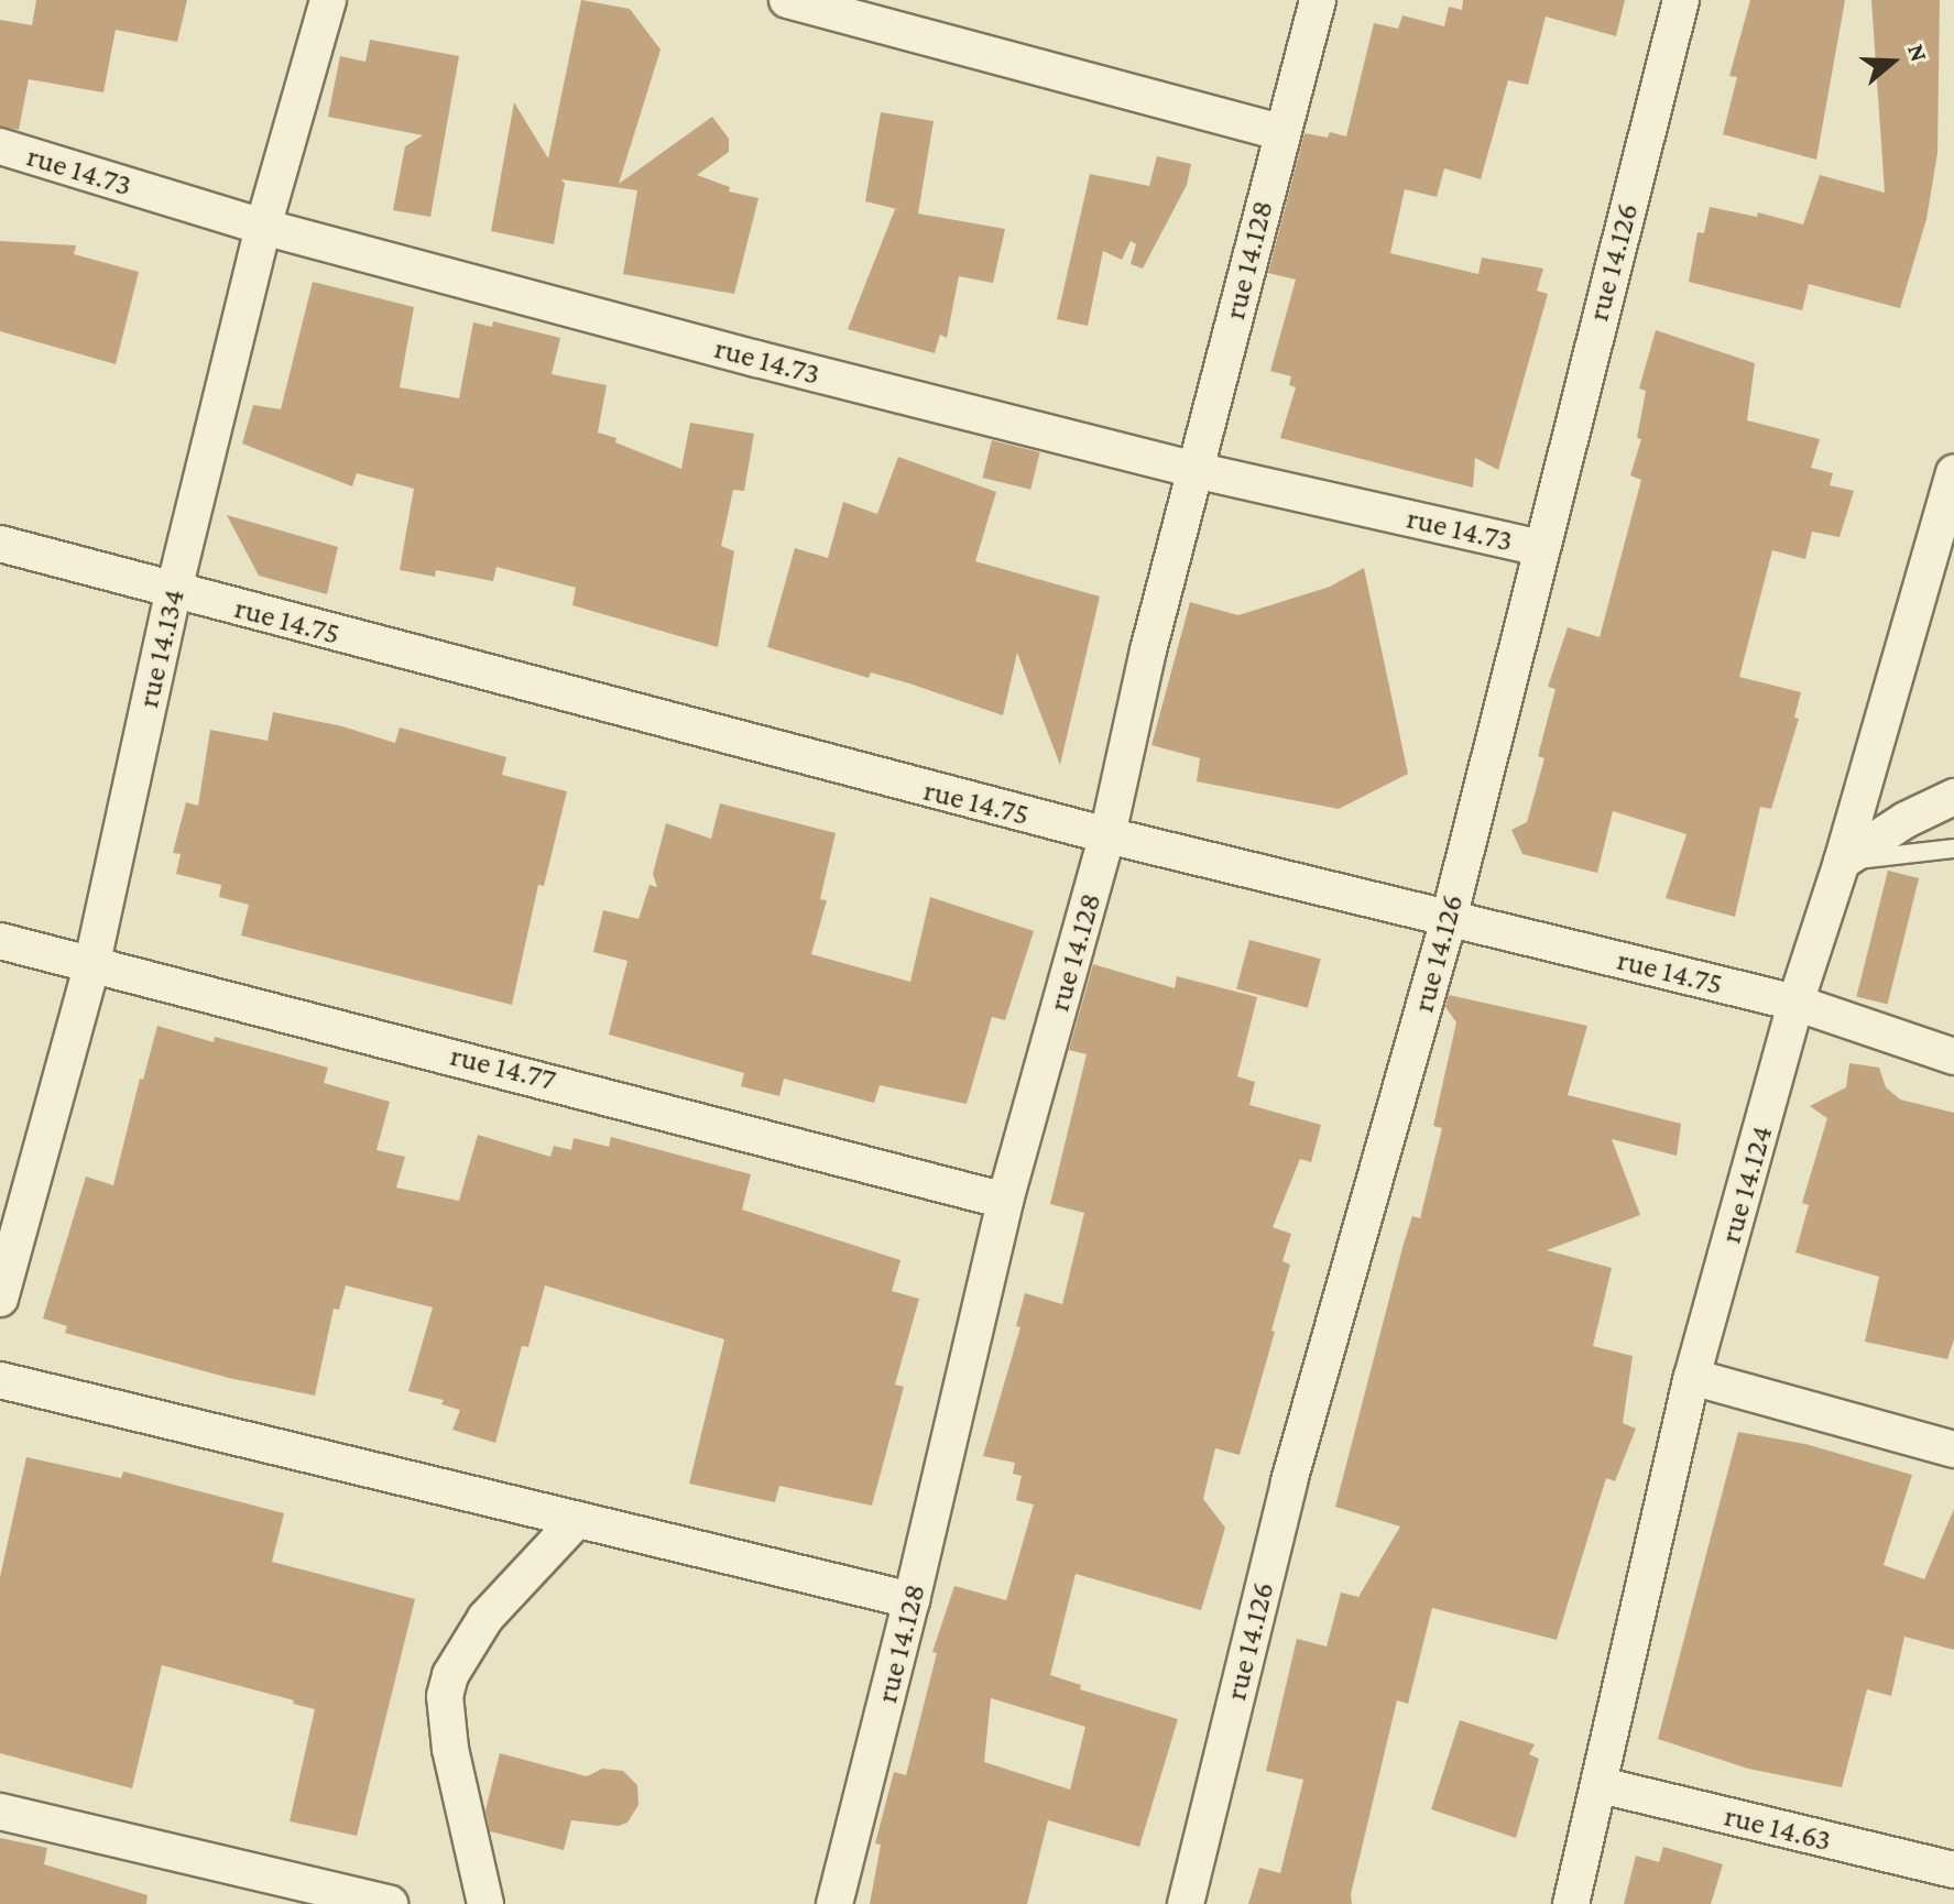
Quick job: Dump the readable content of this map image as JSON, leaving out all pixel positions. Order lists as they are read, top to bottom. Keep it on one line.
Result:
{"streets":{"street":["rue 14.73","rue 14.128","rue 14.126","rue 14.75","rue 14.134","rue 14.77","rue 14.124","rue 14.63"]},"crossings":[["rue 14.73","rue 14.128"],["rue 14.73","rue 14.126"],["rue 14.73","rue 14.134"],["rue 14.128","rue 14.75"],["rue 14.128","rue 14.77"],["rue 14.126","rue 14.75"],["rue 14.75","rue 14.134"],["rue 14.75","rue 14.124"],["rue 14.134","rue 14.77"],["rue 14.124","rue 14.63"]],"north":"right"}
